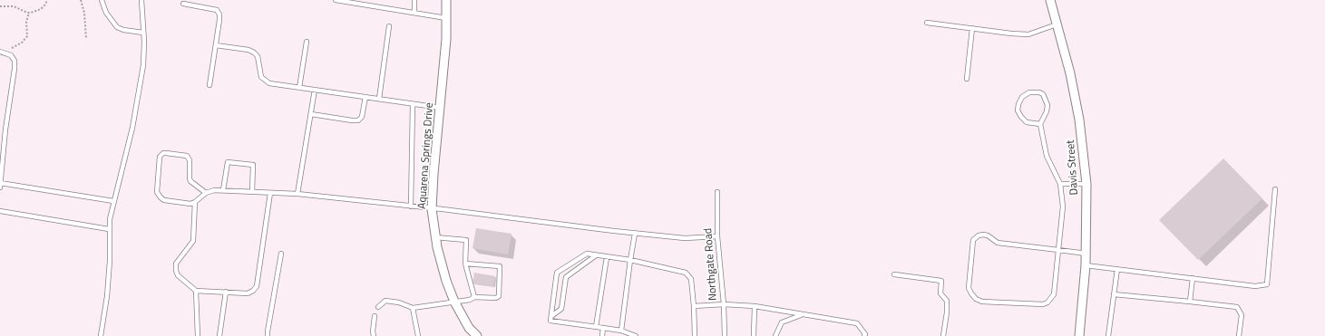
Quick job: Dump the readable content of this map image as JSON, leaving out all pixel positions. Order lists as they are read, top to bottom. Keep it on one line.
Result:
{"streets":{"street":["Aquarena Springs Drive","Davis Street"],"lane":["Northgate Road"]}}
